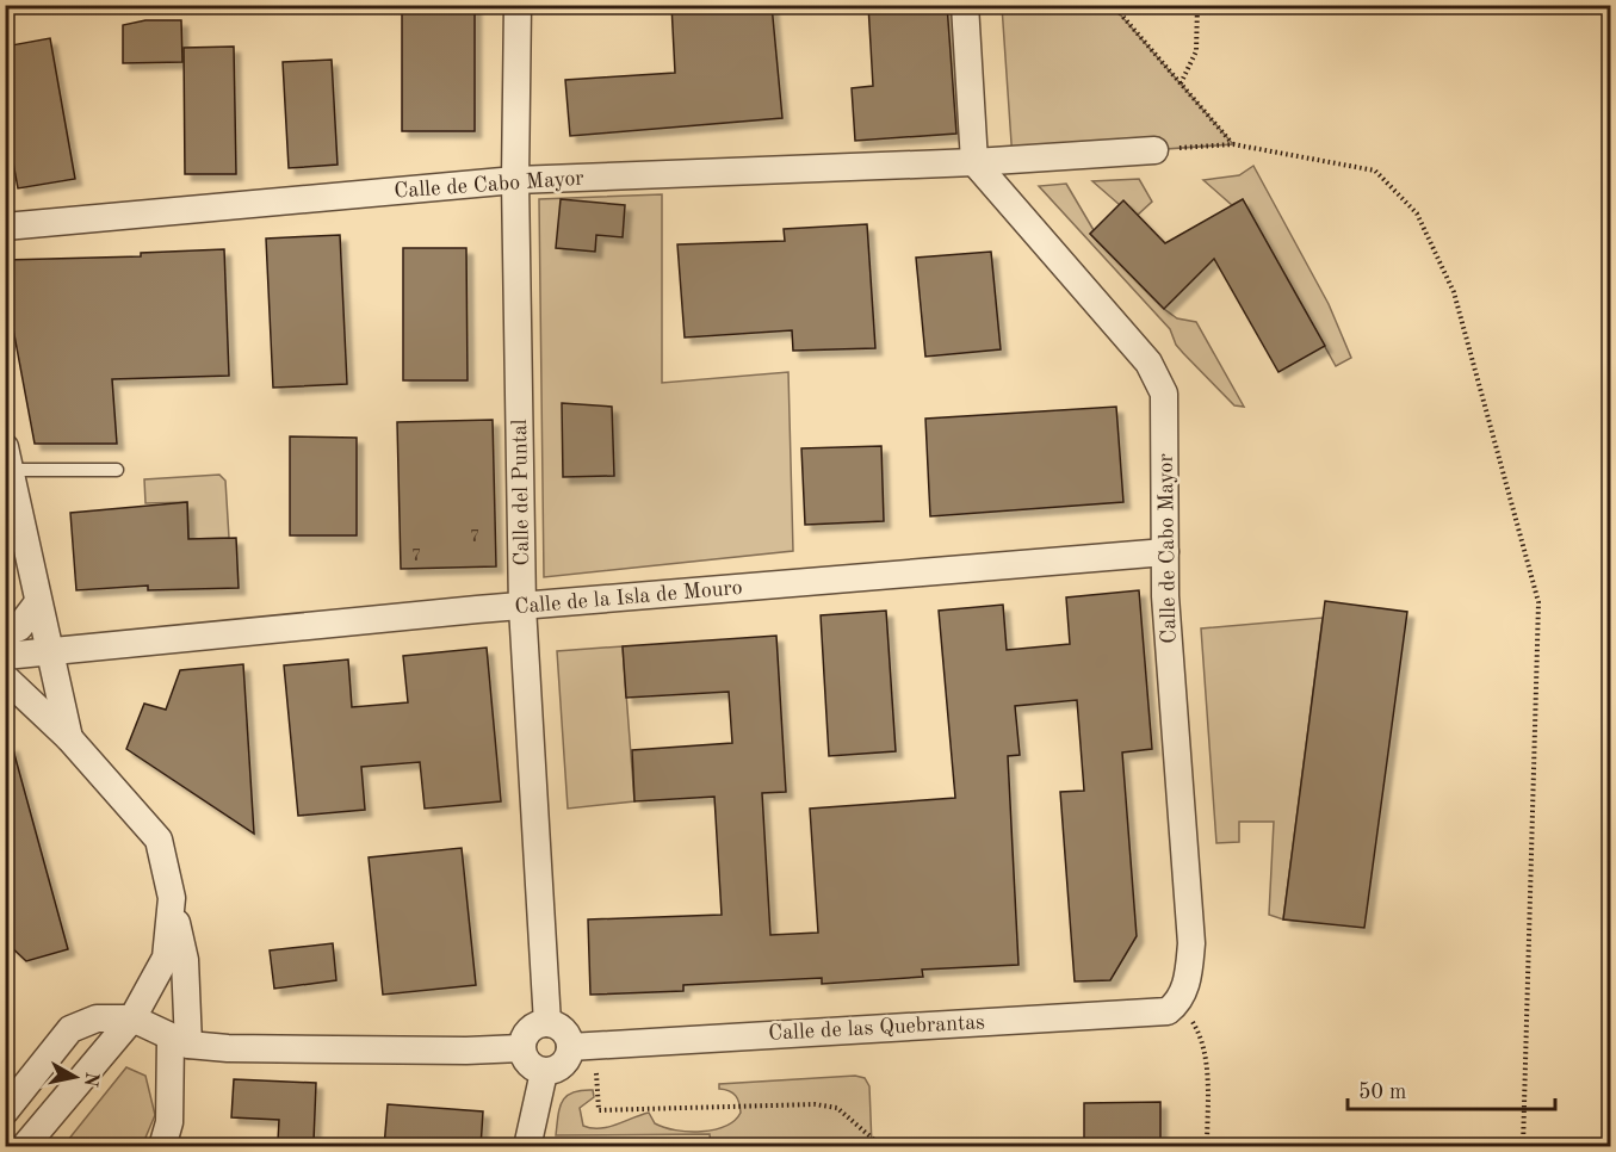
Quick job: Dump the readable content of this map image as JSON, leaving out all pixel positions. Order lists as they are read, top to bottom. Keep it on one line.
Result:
{"streets":{"street":["Calle de Cabo Mayor","Calle del Puntal","Calle de la Isla de Mouro","Calle de las Quebrantas"]},"crossings":[["Calle de Cabo Mayor","Calle del Puntal"],["Calle de Cabo Mayor","Calle de la Isla de Mouro"],["Calle de Cabo Mayor","Calle de las Quebrantas"],["Calle del Puntal","Calle de la Isla de Mouro"],["Calle del Puntal","Calle de las Quebrantas"]],"house_numbers":["7","7"],"scale_bar":"50 m","north":"right"}
